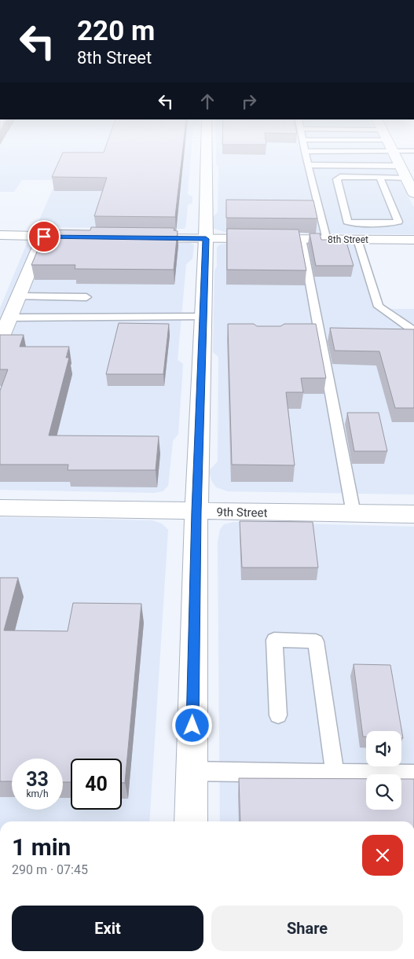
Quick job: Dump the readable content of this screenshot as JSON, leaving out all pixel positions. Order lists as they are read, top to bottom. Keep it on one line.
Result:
{"streets":{"street":["8th Street","9th Street"]},"page":{"turn":["220 m","8th Street"],"speed":"33 km/h","limit":"40","heading":["1 min","290 m · 07:45"],"buttons":["Exit","Share"]}}
